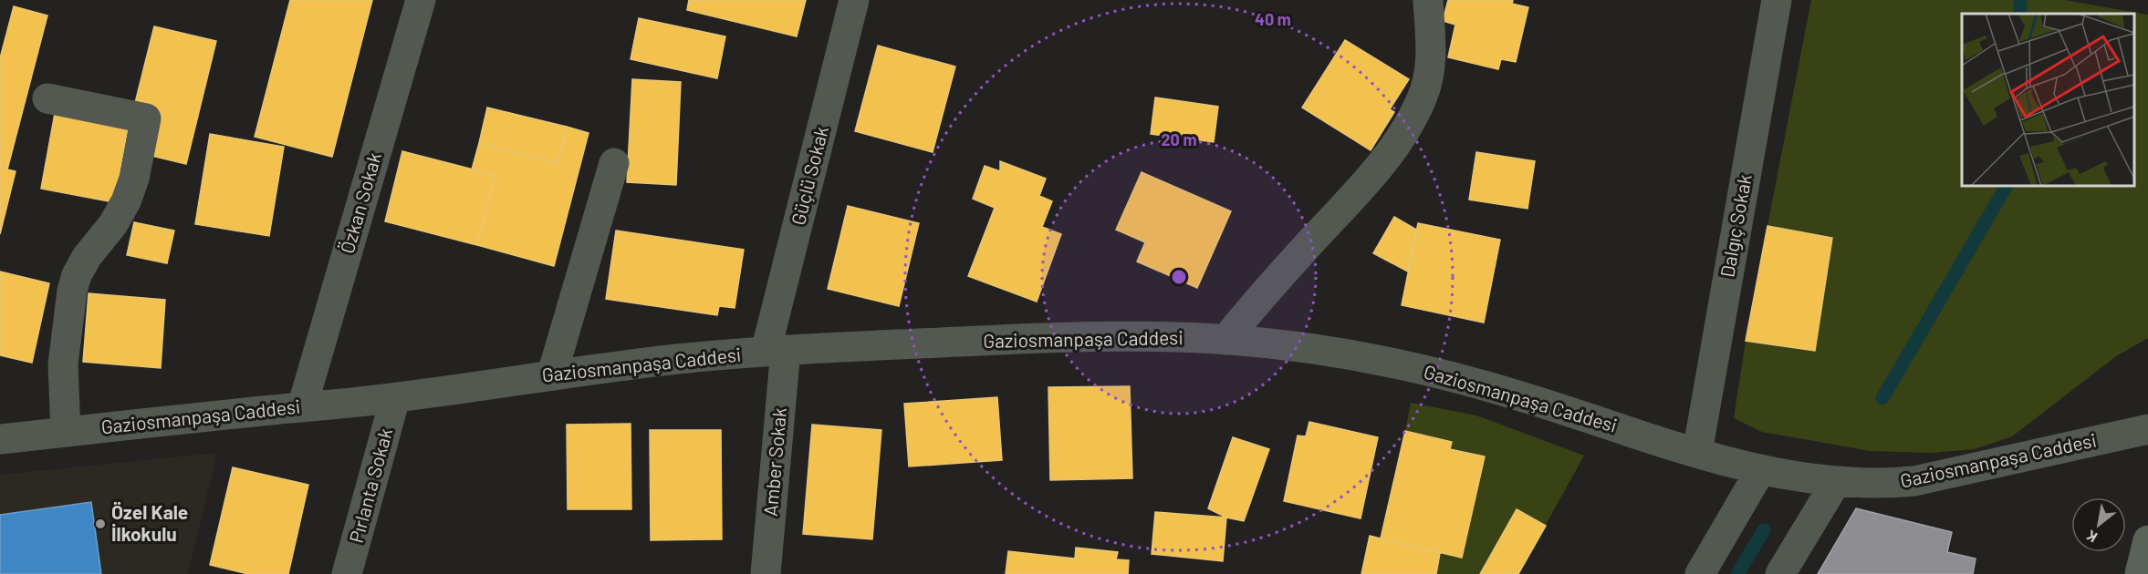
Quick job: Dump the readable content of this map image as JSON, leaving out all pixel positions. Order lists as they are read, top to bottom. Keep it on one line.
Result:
{"streets":{"street":["Güçlü Sokak","Özkan Sokak","Dalgıç Sokak","Gaziosmanpaşa Caddesi","Amber Sokak","Pırlanta Sokak"]},"crossings":[["Güçlü Sokak","Gaziosmanpaşa Caddesi"],["Güçlü Sokak","Amber Sokak"],["Özkan Sokak","Gaziosmanpaşa Caddesi"],["Dalgıç Sokak","Gaziosmanpaşa Caddesi"],["Gaziosmanpaşa Caddesi","Amber Sokak"],["Gaziosmanpaşa Caddesi","Pırlanta Sokak"]],"places":["Özel Kale İlkokulu"],"north":"bottom left","rings":["40 m","20 m"]}
